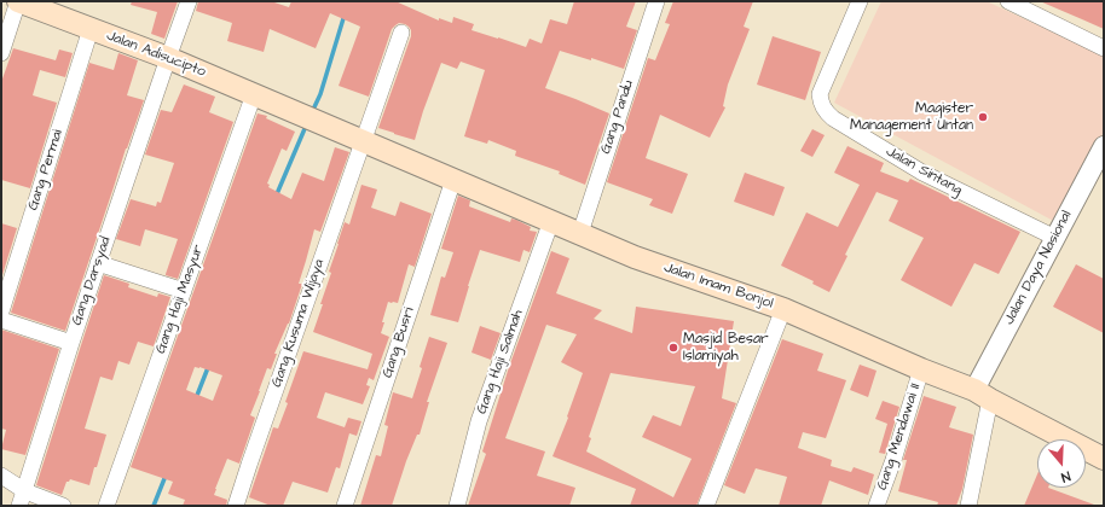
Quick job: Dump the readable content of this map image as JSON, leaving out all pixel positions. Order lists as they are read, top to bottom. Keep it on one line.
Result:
{"streets":{"main road":["Jalan Adisucipto","Jalan Imam Bonjol"],"street":["Gang Pandu","Gang Permai","Jalan Sintang","Jalan Daya Nasional","Gang Darsyad","Gang Haji Masyur","Gang Kusuma Wijaya","Gang Busri","Gang Haji Salmah","Gang Mendawai II"]},"crossings":[["Jalan Adisucipto","Gang Permai"],["Jalan Adisucipto","Gang Darsyad"],["Jalan Adisucipto","Jalan Imam Bonjol"],["Jalan Adisucipto","Gang Haji Masyur"],["Gang Pandu","Jalan Imam Bonjol"],["Jalan Sintang","Jalan Daya Nasional"],["Jalan Daya Nasional","Jalan Imam Bonjol"],["Jalan Imam Bonjol","Gang Kusuma Wijaya"],["Jalan Imam Bonjol","Gang Busri"],["Jalan Imam Bonjol","Gang Haji Salmah"],["Jalan Imam Bonjol","Gang Mendawai II"]],"places":["Magister Management Untan","Masjid Besar Islamiyah"],"north":"bottom"}
